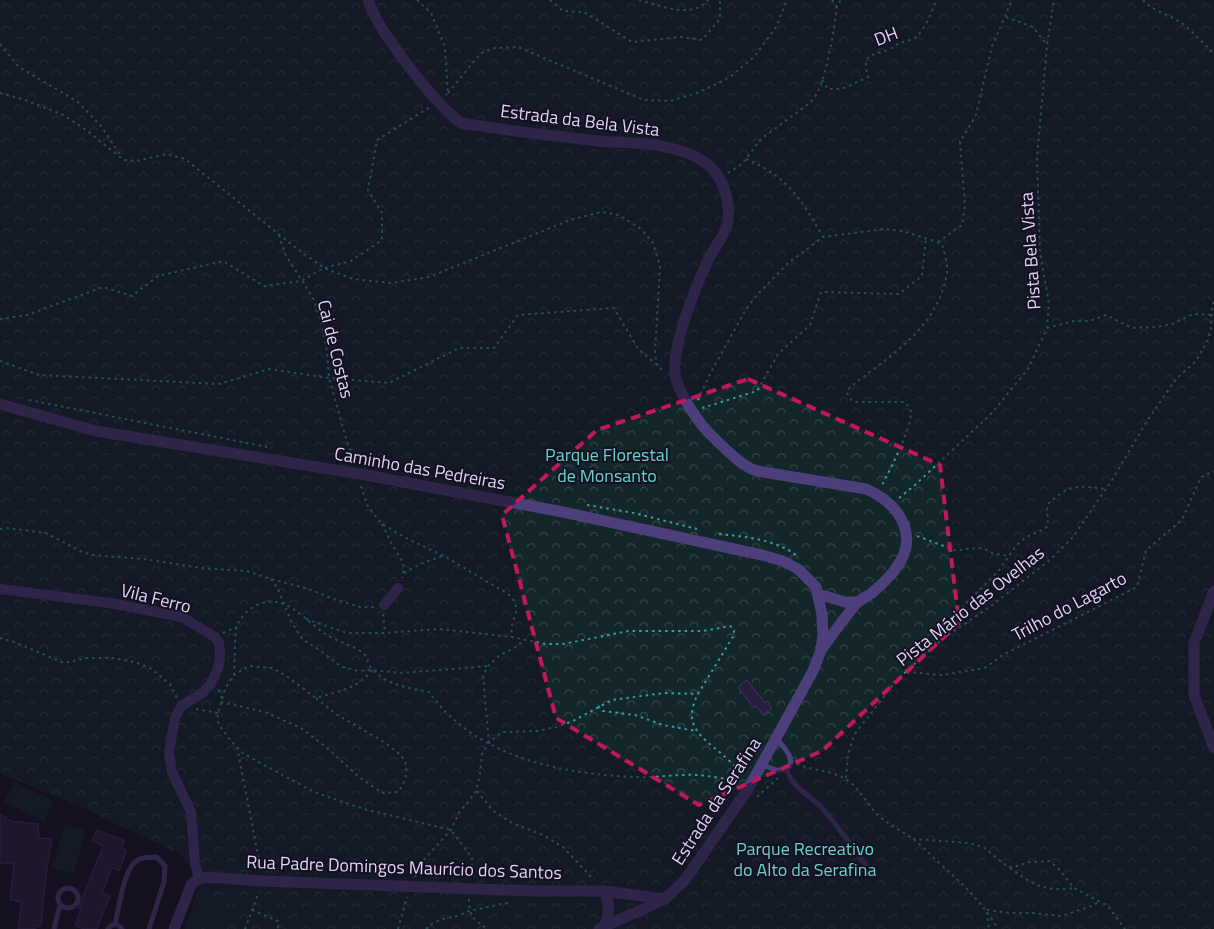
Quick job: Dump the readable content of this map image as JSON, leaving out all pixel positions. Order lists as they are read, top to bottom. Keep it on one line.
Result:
{"streets":{"street":["Estrada da Bela Vista","Caminho das Pedreiras","Vila Ferro","Estrada da Serafina","Rua Padre Domingos Maurício dos Santos"],"path":["DH","Pista Bela Vista","Cai de Costas","Pista Mário das Ovelhas","Trilho do Lagarto"]},"crossings":[["Cai de Costas","Caminho das Pedreiras"],["Caminho das Pedreiras","Estrada da Serafina"],["Pista Mário das Ovelhas","Trilho do Lagarto"],["Estrada da Serafina","Rua Padre Domingos Maurício dos Santos"]],"parks":["Parque Florestal de Monsanto","Parque Recreativo do Alto da Serafina"]}
